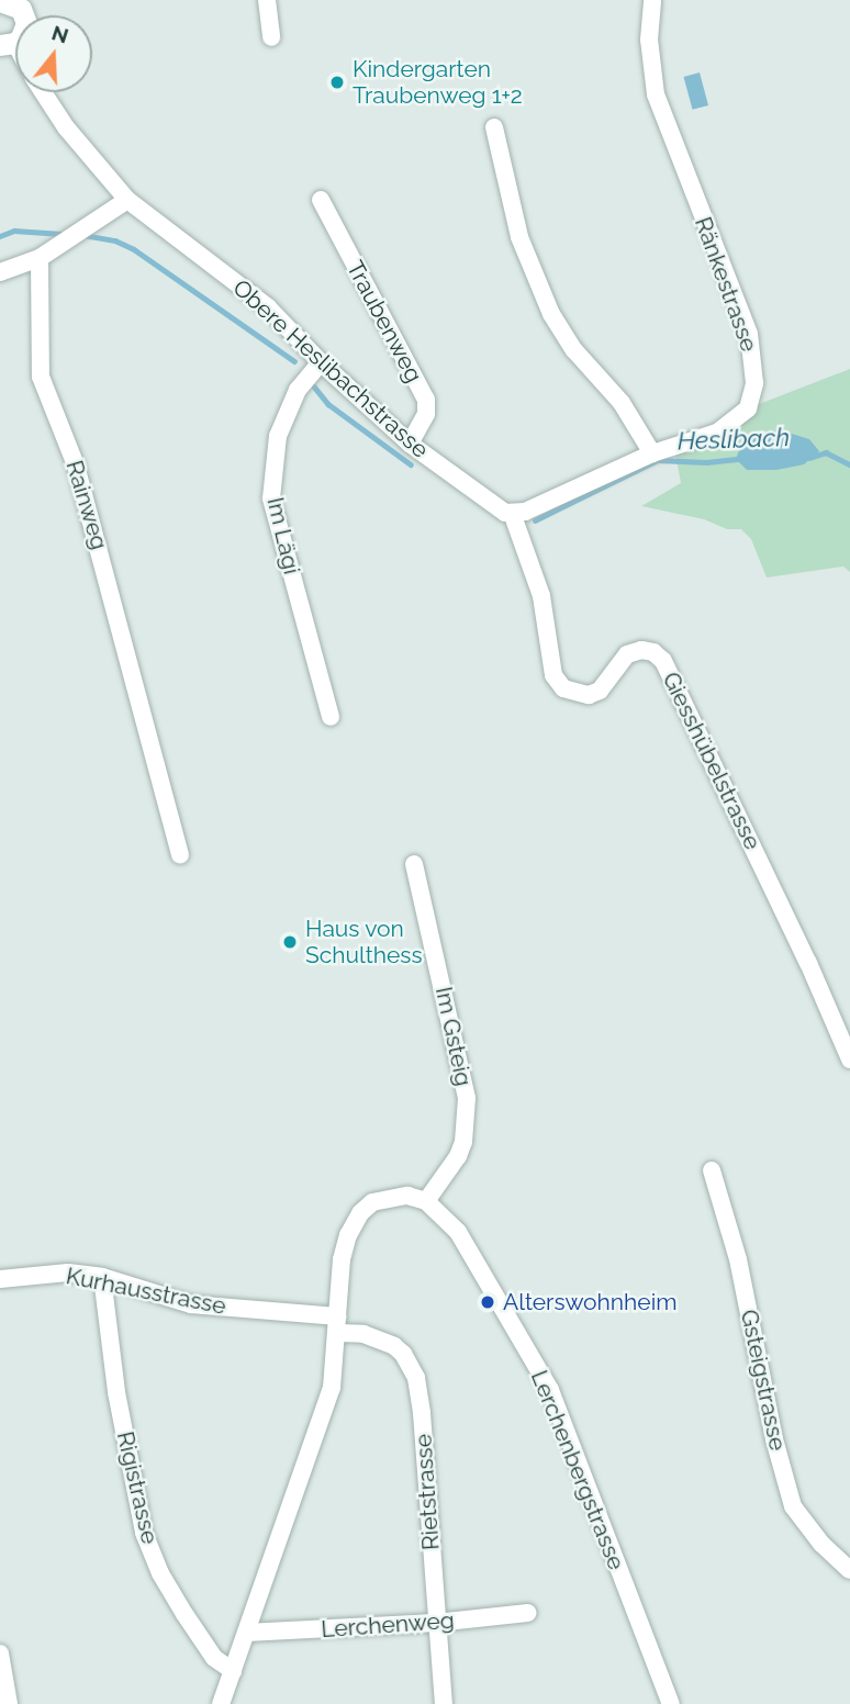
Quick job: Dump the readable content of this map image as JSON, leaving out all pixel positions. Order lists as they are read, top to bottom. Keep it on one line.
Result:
{"streets":{"street":["Ränkestrasse","Traubenweg","Obere Heslibachstrasse","Rainweg","Im Lägi","Giesshübelstrasse","Im Gsteig","Kurhausstrasse","Gsteigstrasse","Lerchenbergstrasse","Rigistrasse","Rietstrasse","Lerchenweg"]},"crossings":[["Ränkestrasse","Obere Heslibachstrasse"],["Ränkestrasse","Giesshübelstrasse"],["Traubenweg","Obere Heslibachstrasse"],["Obere Heslibachstrasse","Im Lägi"],["Obere Heslibachstrasse","Giesshübelstrasse"],["Im Gsteig","Lerchenbergstrasse"],["Kurhausstrasse","Rigistrasse"],["Kurhausstrasse","Rietstrasse"],["Rietstrasse","Lerchenweg"]],"water":["Heslibach"],"places":["Kindergarten Traubenweg 1+2","Haus von Schulthess","Alterswohnheim"],"north":"top"}
